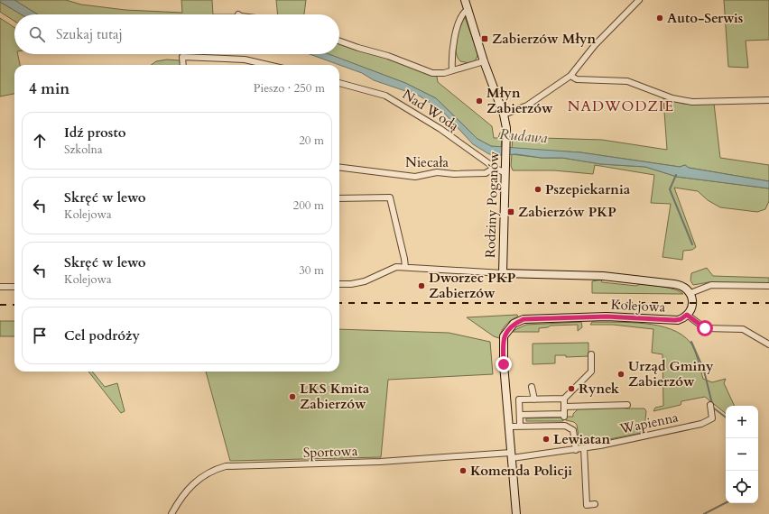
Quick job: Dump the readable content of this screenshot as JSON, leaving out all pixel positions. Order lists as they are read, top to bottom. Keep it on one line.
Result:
{"streets":{"street":["Nad Wodą","Niecała","Rodziny Poganów","Kolejowa","Wapienna","Sportowa"]},"crossings":[["Nad Wodą","Niecała"],["Nad Wodą","Rodziny Poganów"],["Rodziny Poganów","Kolejowa"],["Kolejowa","Wapienna"],["Kolejowa","Sportowa"],["Wapienna","Sportowa"]],"districts":["NADWODZIE"],"water":["Rudawa"],"places":{"other":["Auto-Serwis","Młyn Zabierzów","Pszepiekarnia","Dworzec PKP Zabierzów","Urząd Gminy Zabierzów","Rynek","LKS Kmita Zabierzów","Lewiatan","Komenda Policji"],"transit":["Zabierzów Młyn","Zabierzów PKP"]},"page":{"search":"Szukaj tutaj","heading":["4 min","Pieszo · 250 m"],"list":[["Idź prosto","Szkolna","20 m"],["Skręć w lewo","Kolejowa","200 m"],["Skręć w lewo","Kolejowa","30 m"],"Cel podróży"],"map_buttons":["+","−"]}}
